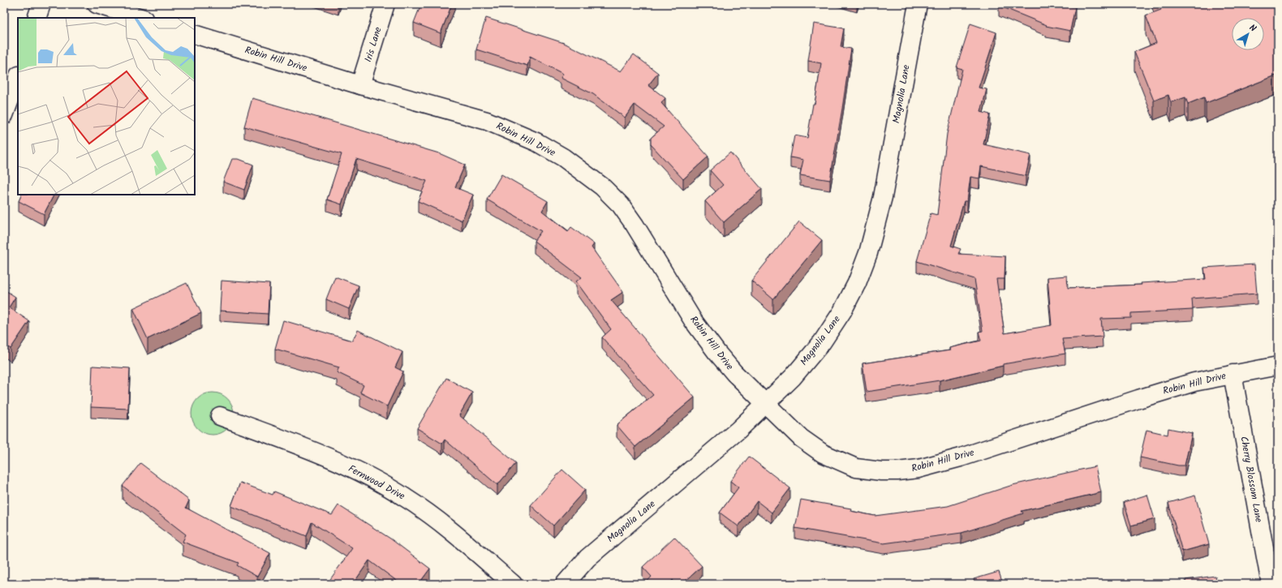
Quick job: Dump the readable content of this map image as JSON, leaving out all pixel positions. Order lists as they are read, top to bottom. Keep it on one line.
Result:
{"streets":{"street":["Iris Lane","Robin Hill Drive","Magnolia Lane","Cherry Blossom Lane","Fernwood Drive"]},"crossings":[["Iris Lane","Robin Hill Drive"],["Robin Hill Drive","Magnolia Lane"],["Robin Hill Drive","Cherry Blossom Lane"]],"north":"top right"}
